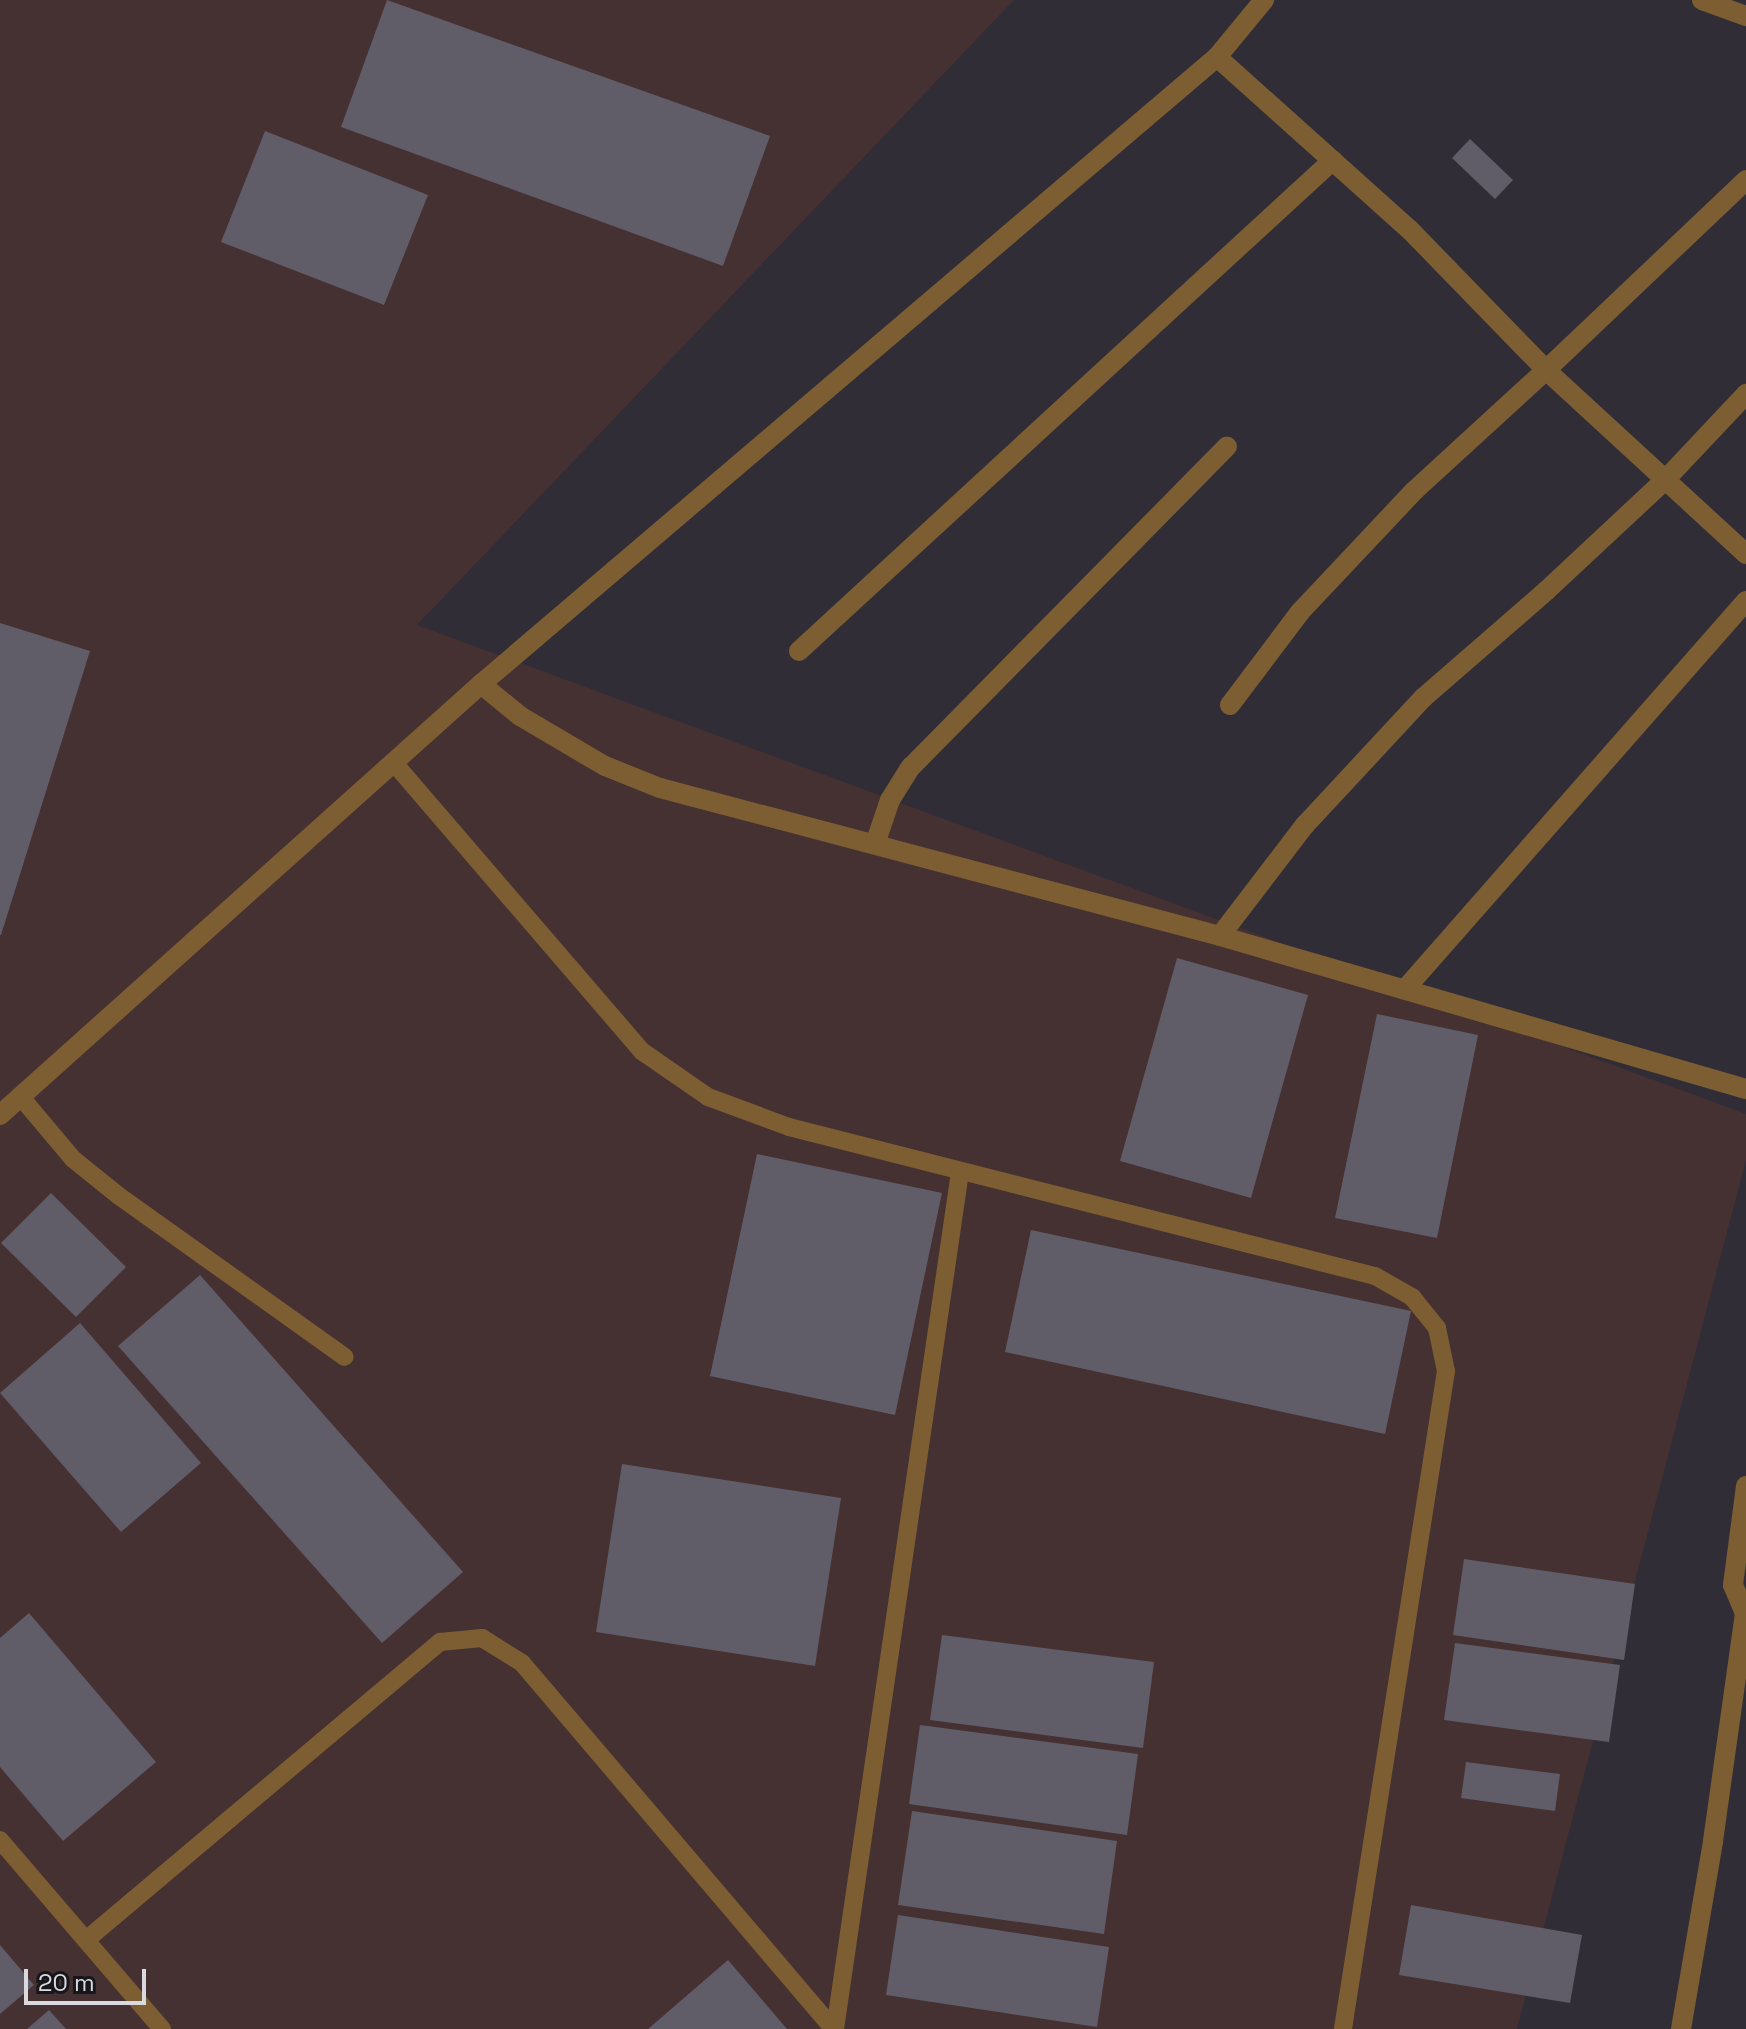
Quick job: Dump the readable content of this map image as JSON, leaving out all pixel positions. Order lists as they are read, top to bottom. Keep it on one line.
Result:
{"scale_bar":"20 m"}
